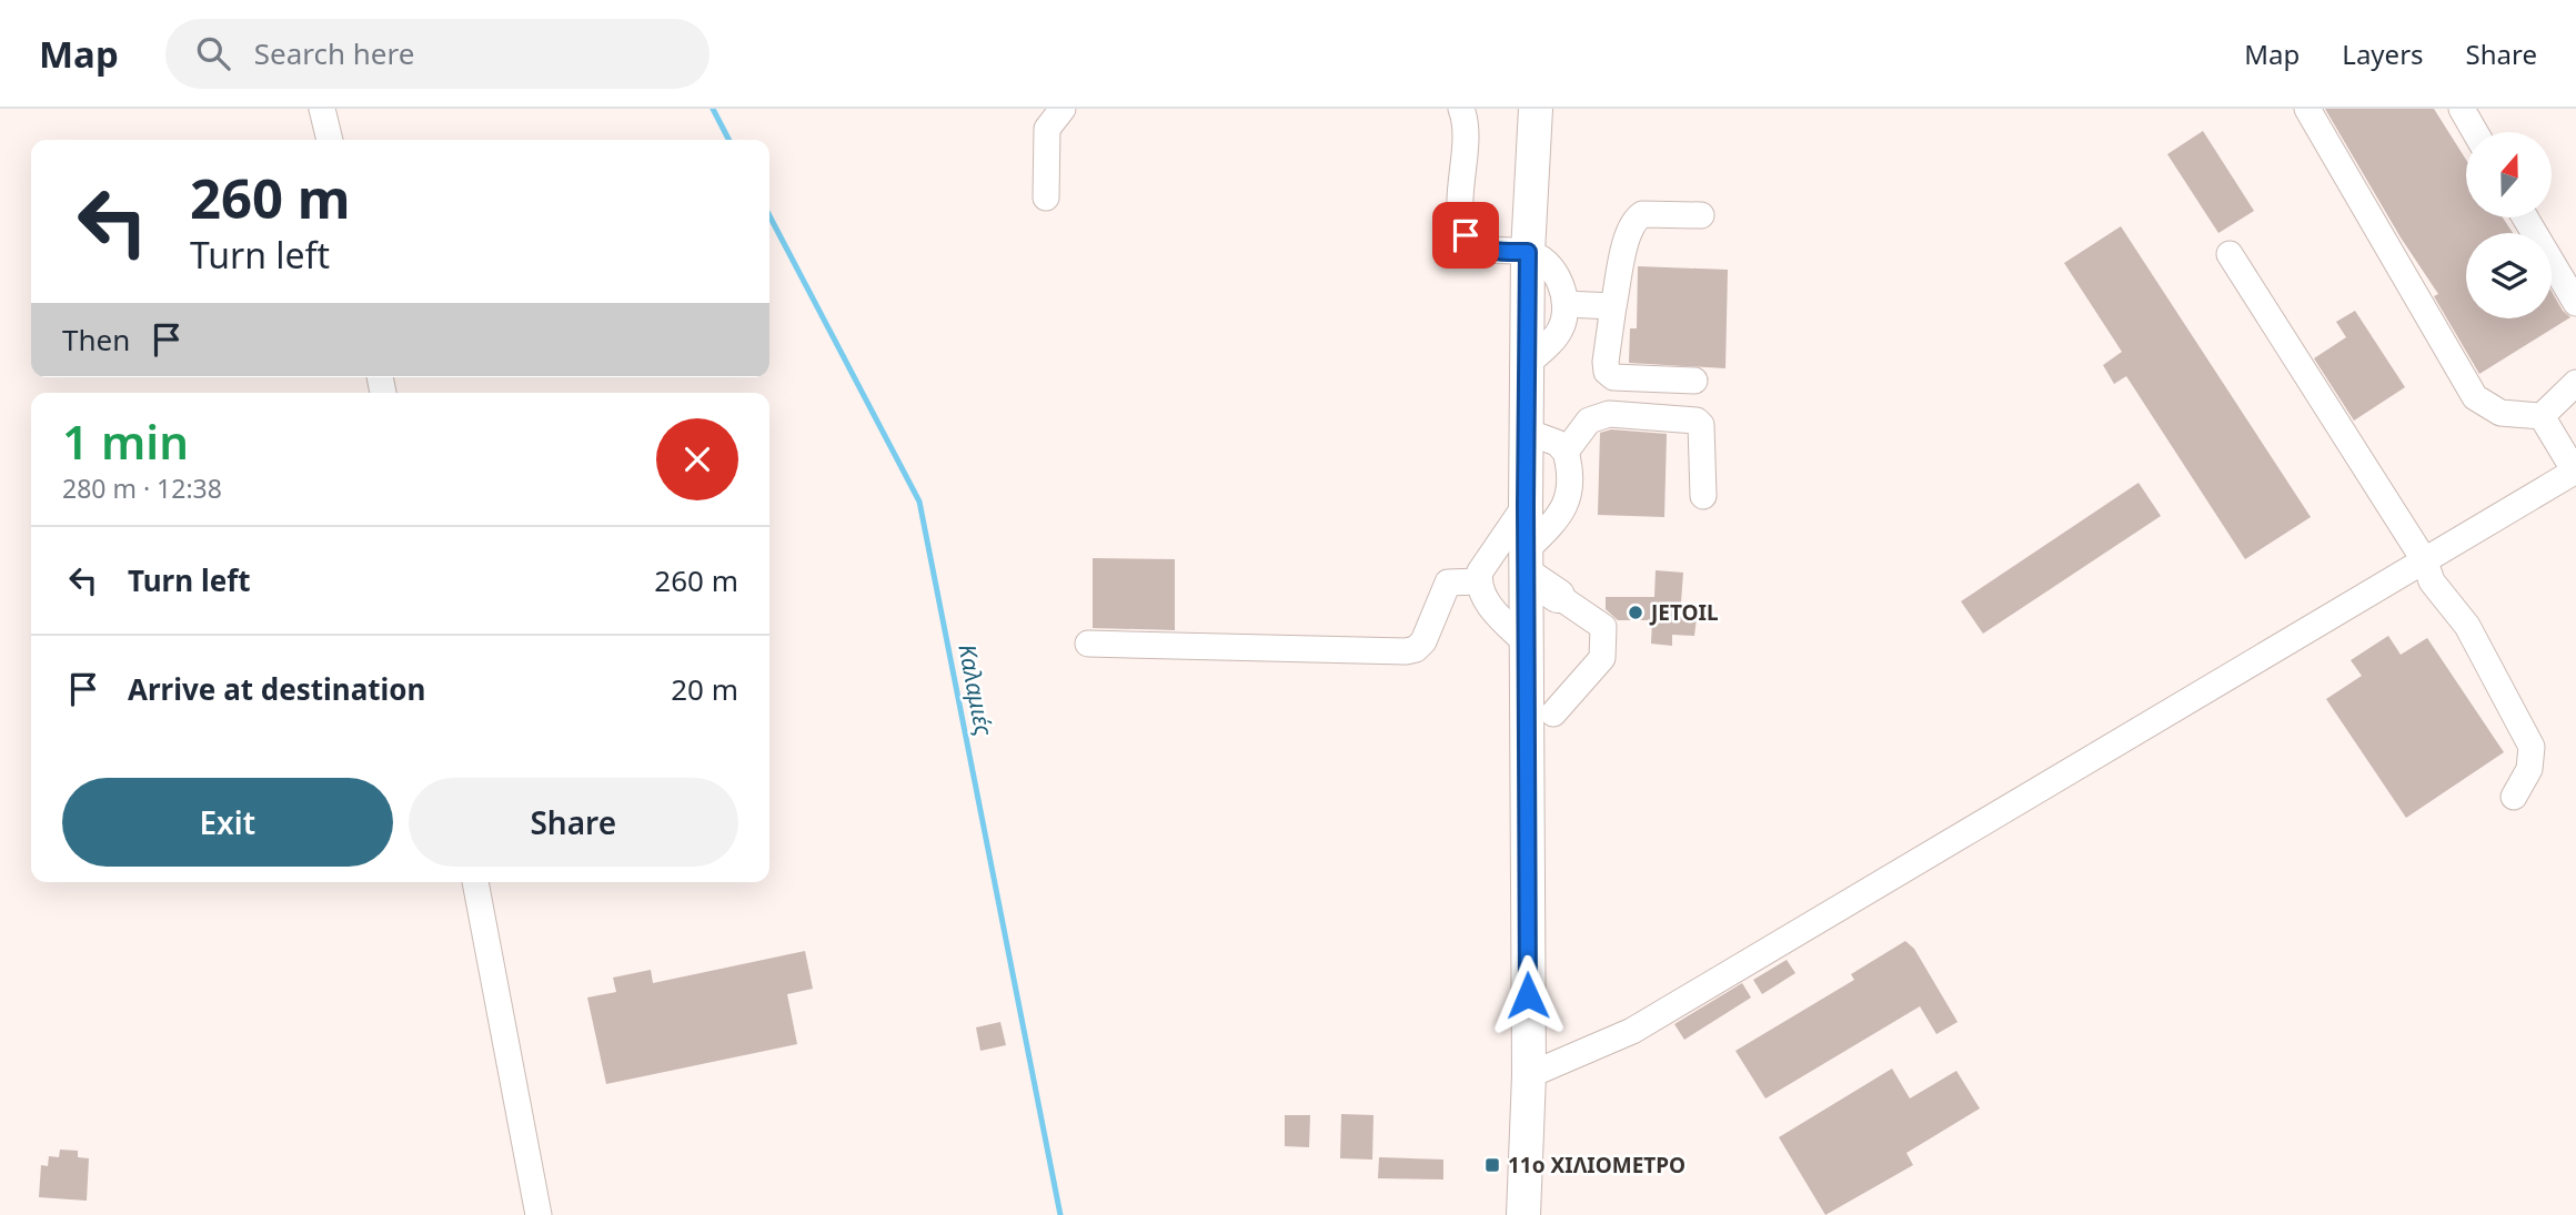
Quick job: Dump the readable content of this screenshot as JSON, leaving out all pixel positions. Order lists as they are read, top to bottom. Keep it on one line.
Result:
{"water":["Καλαμιές"],"places":{"other":["JETOIL"],"transit":["11ο ΧΙΛΙΟΜΕΤΡΟ"]},"north":"top","page":{"header":"Map","search":"Search here","nav":["Map","Layers","Share"],"turn":["260 m","Turn left"],"then":"Then","heading":["1 min","280 m · 12:38"],"list":[{"name":"Turn left","value":"260 m"},{"name":"Arrive at destination","value":"20 m"}],"buttons":["Exit","Share"]}}
